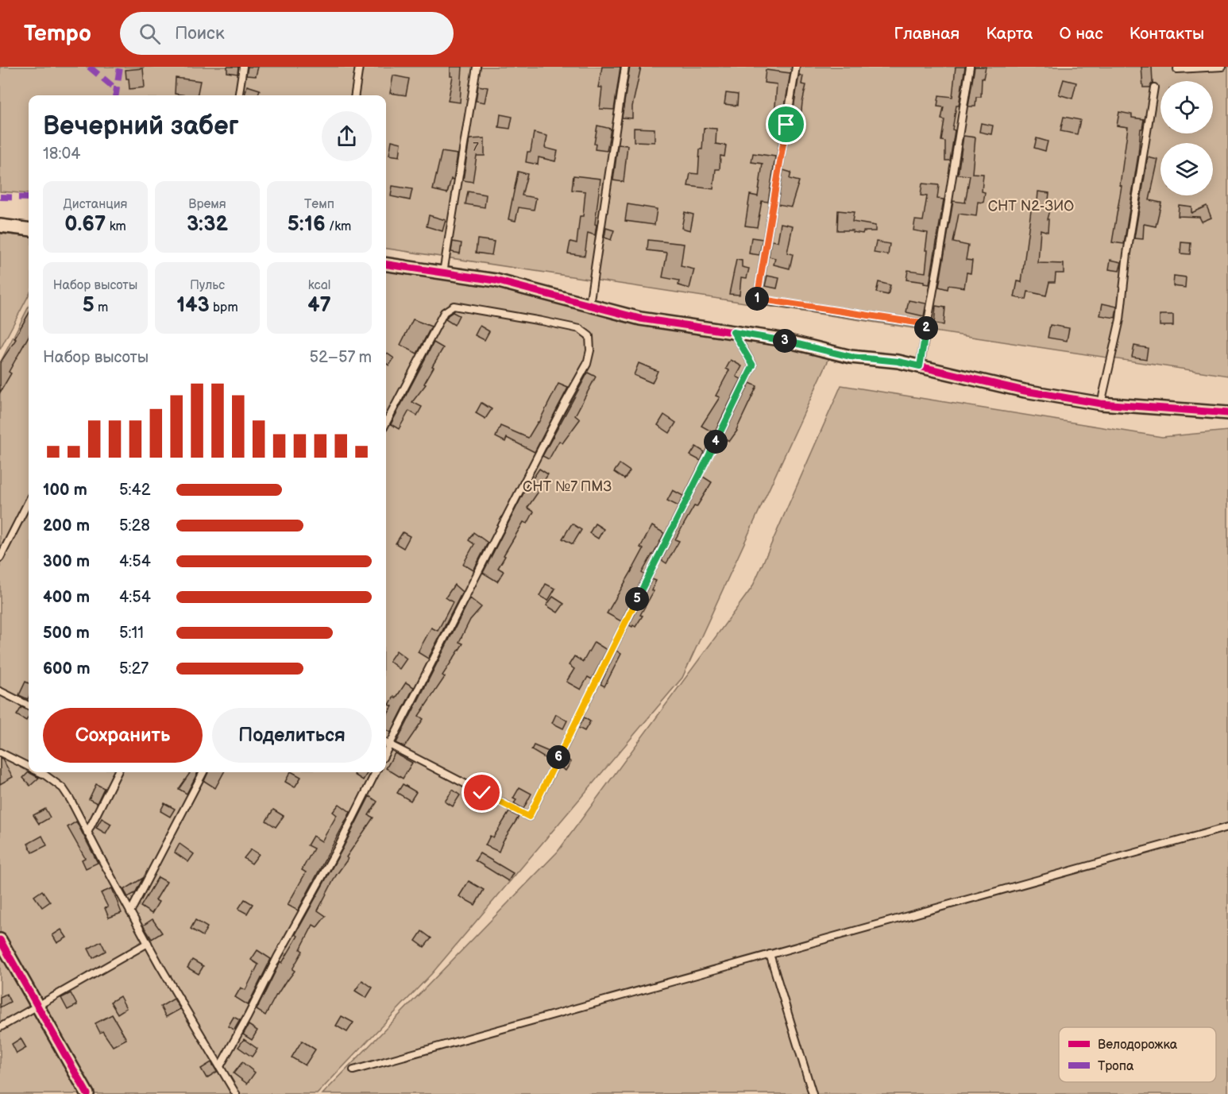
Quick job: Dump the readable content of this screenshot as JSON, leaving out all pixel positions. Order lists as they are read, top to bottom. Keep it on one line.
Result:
{"parks":["СНТ N2-ЗИО","СНТ №7 ПМЗ"],"house_numbers":["7"],"legend":["Велодорожка","Тропа"],"page":{"header":"Tempo","search":"Поиск","nav":["Главная","Карта","О нас","Контакты"],"heading":["Вечерний забег","18:04"],"stats":[["Дистанция","0.67 km"],["Время","3:32"],["Темп","5:16 /km"],["Набор высоты","5 m"],["Пульс","143 bpm"],["kcal","47"]],"pins":["1","2","3","4","5","6"],"chart":["Набор высоты","52–57 m"],"list":[{"name":"100 m","note":"5:42"},{"name":"200 m","note":"5:28"},{"name":"300 m","note":"4:54"},{"name":"400 m","note":"4:54"},{"name":"500 m","note":"5:11"},{"name":"600 m","note":"5:27"}],"buttons":["Сохранить","Поделиться"]}}
